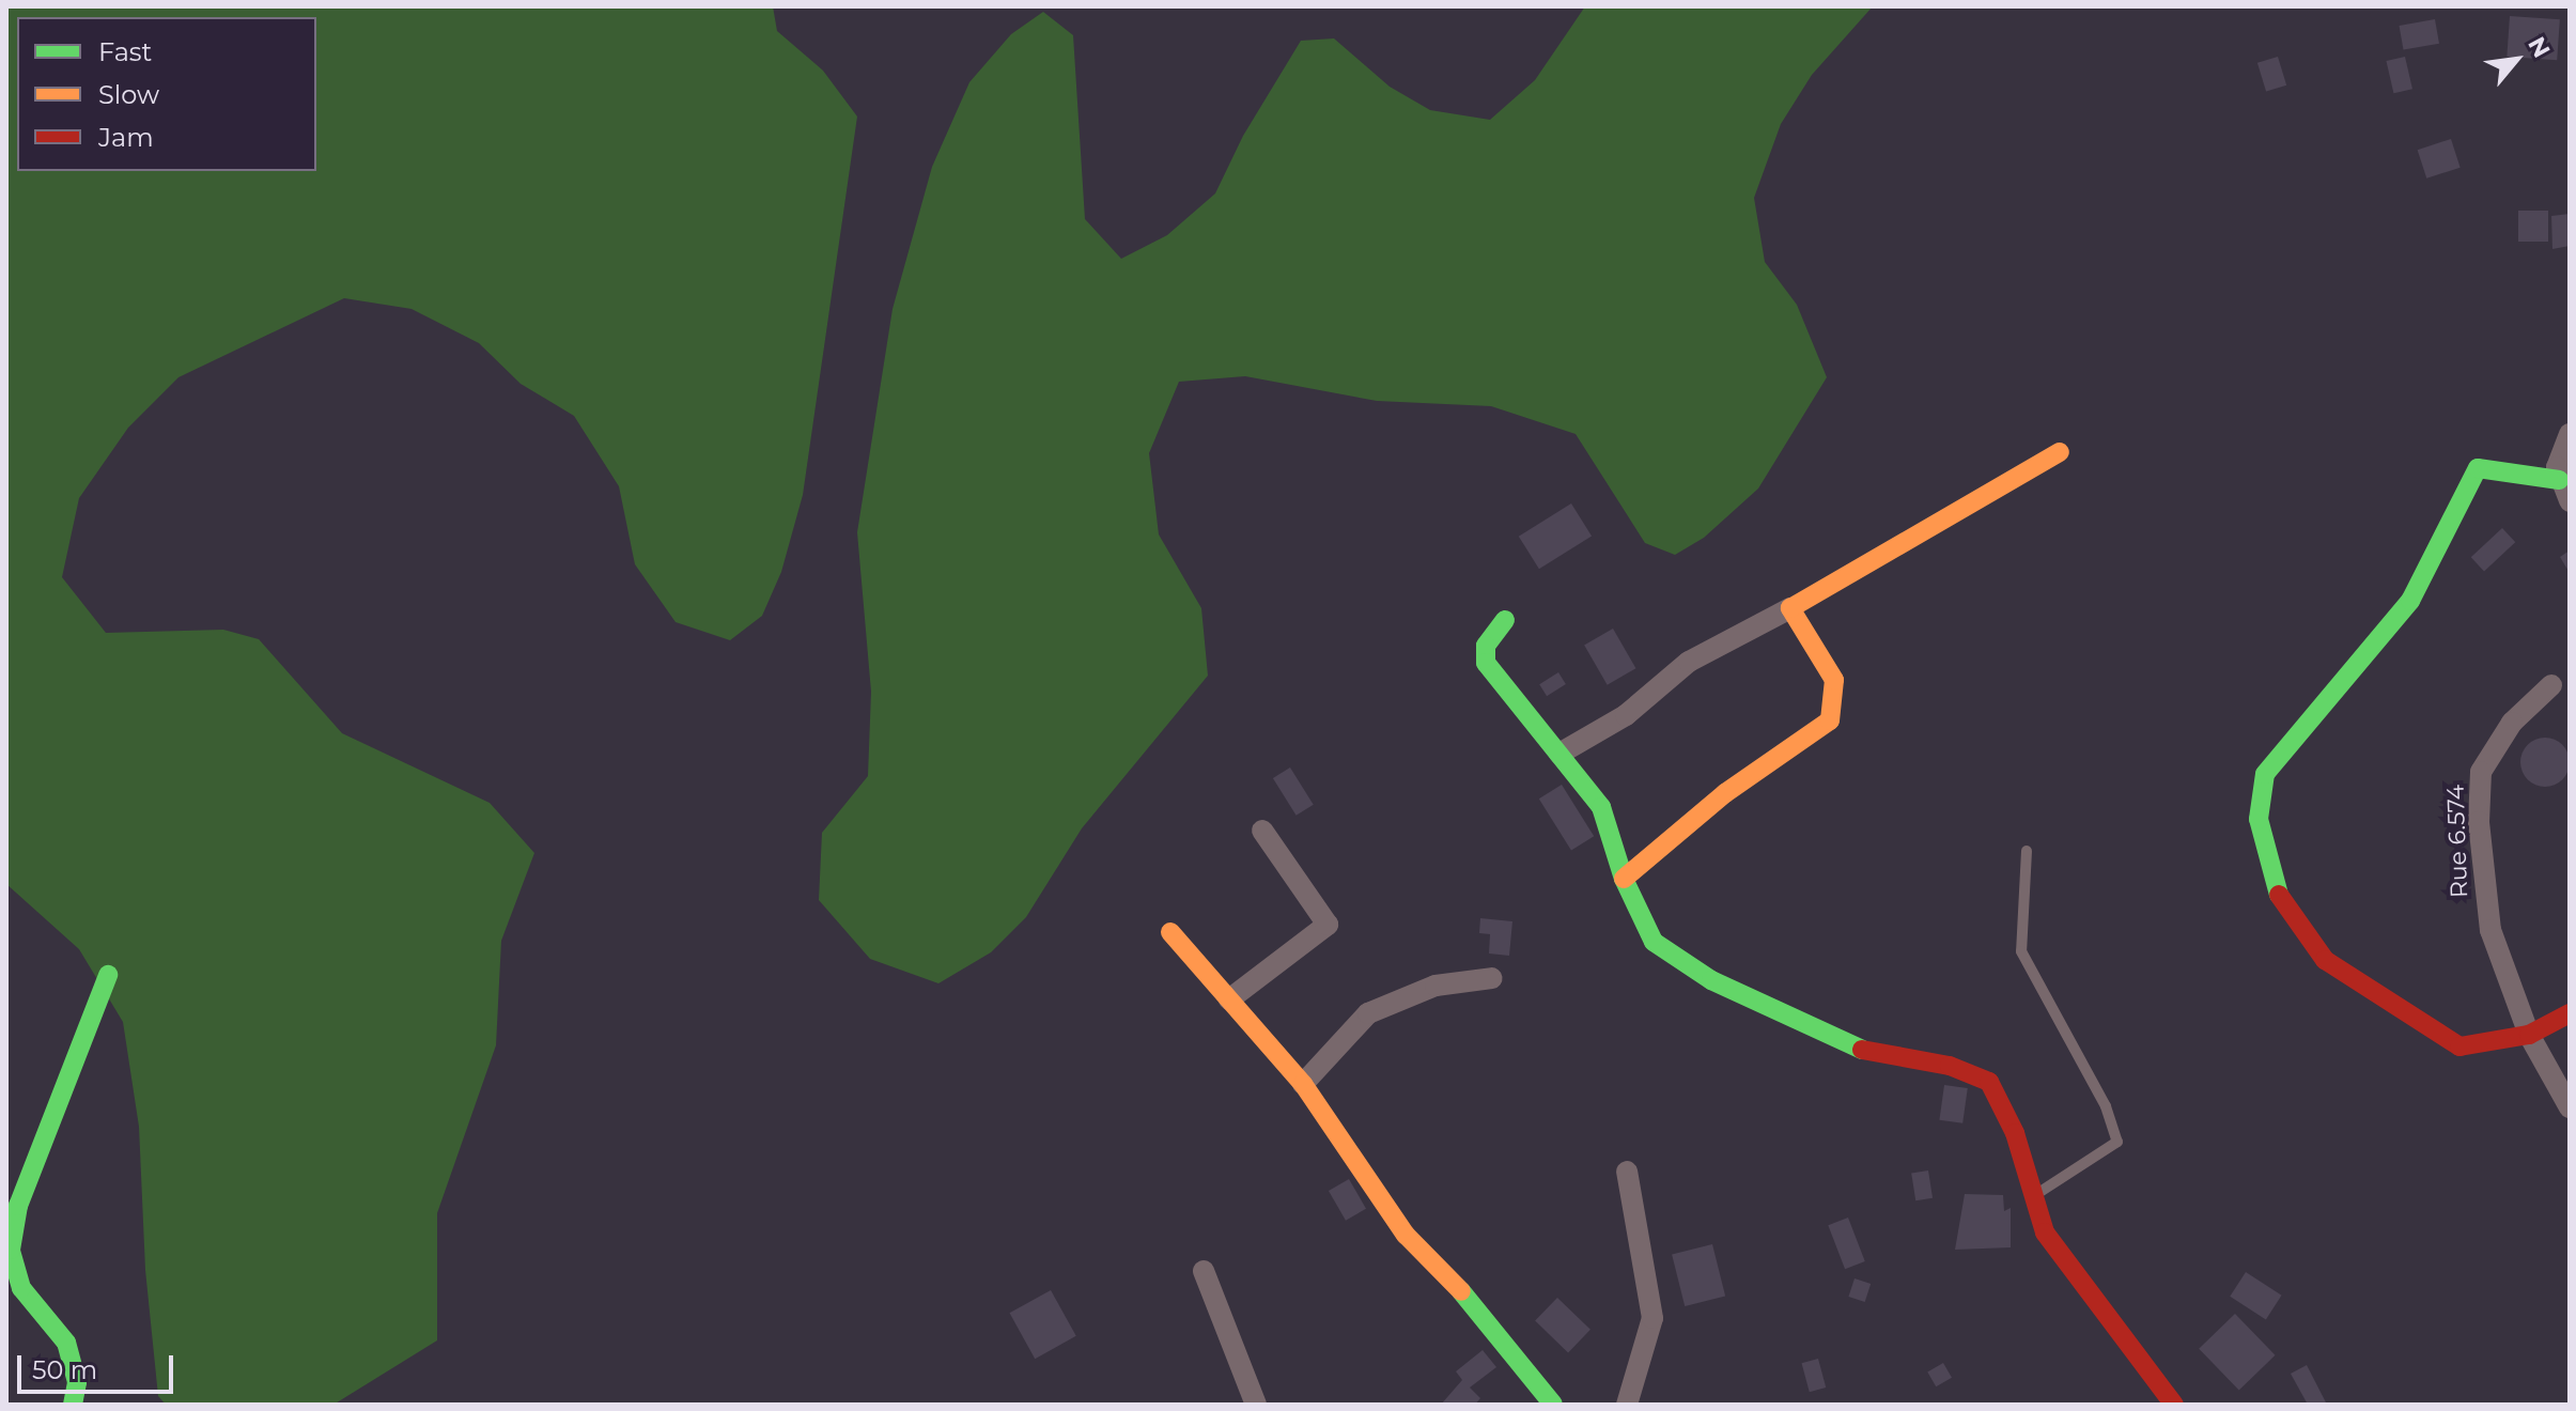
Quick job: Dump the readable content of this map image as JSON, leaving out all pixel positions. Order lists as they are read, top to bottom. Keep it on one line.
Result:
{"streets":{"street":["Rue 6.574"]},"legend":["Fast","Slow","Jam"],"scale_bar":"50 m","north":"top right"}
